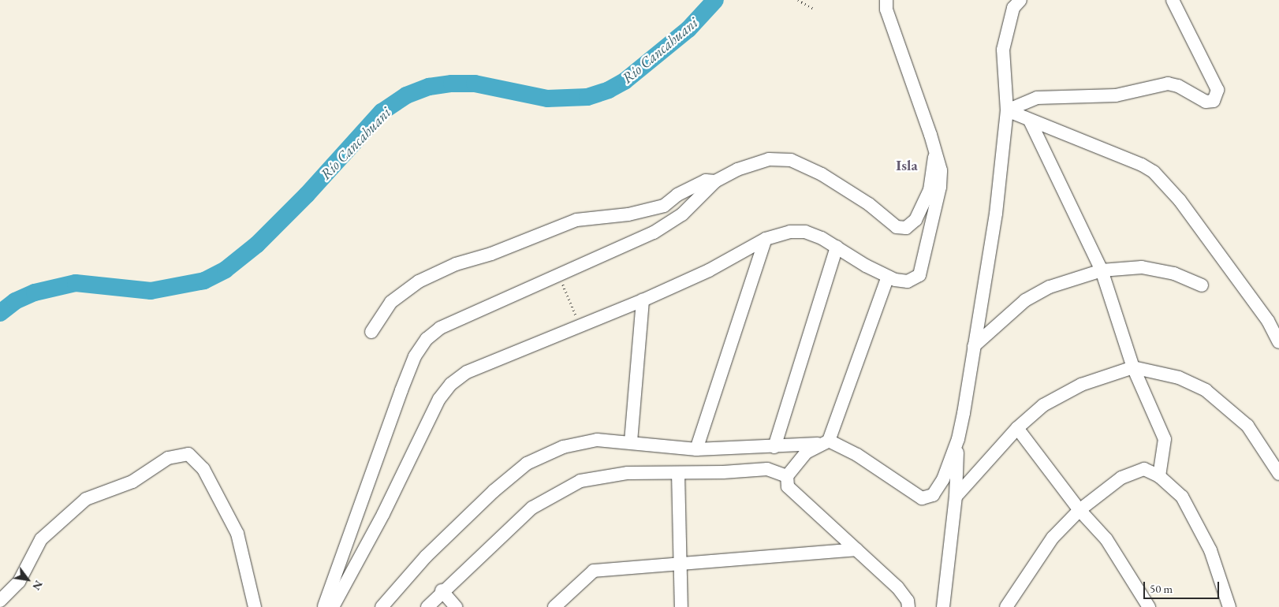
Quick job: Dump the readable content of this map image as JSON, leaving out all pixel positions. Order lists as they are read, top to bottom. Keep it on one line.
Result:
{"districts":["Isla"],"water":["Río Cancahuani"],"scale_bar":"50 m","north":"bottom right"}
